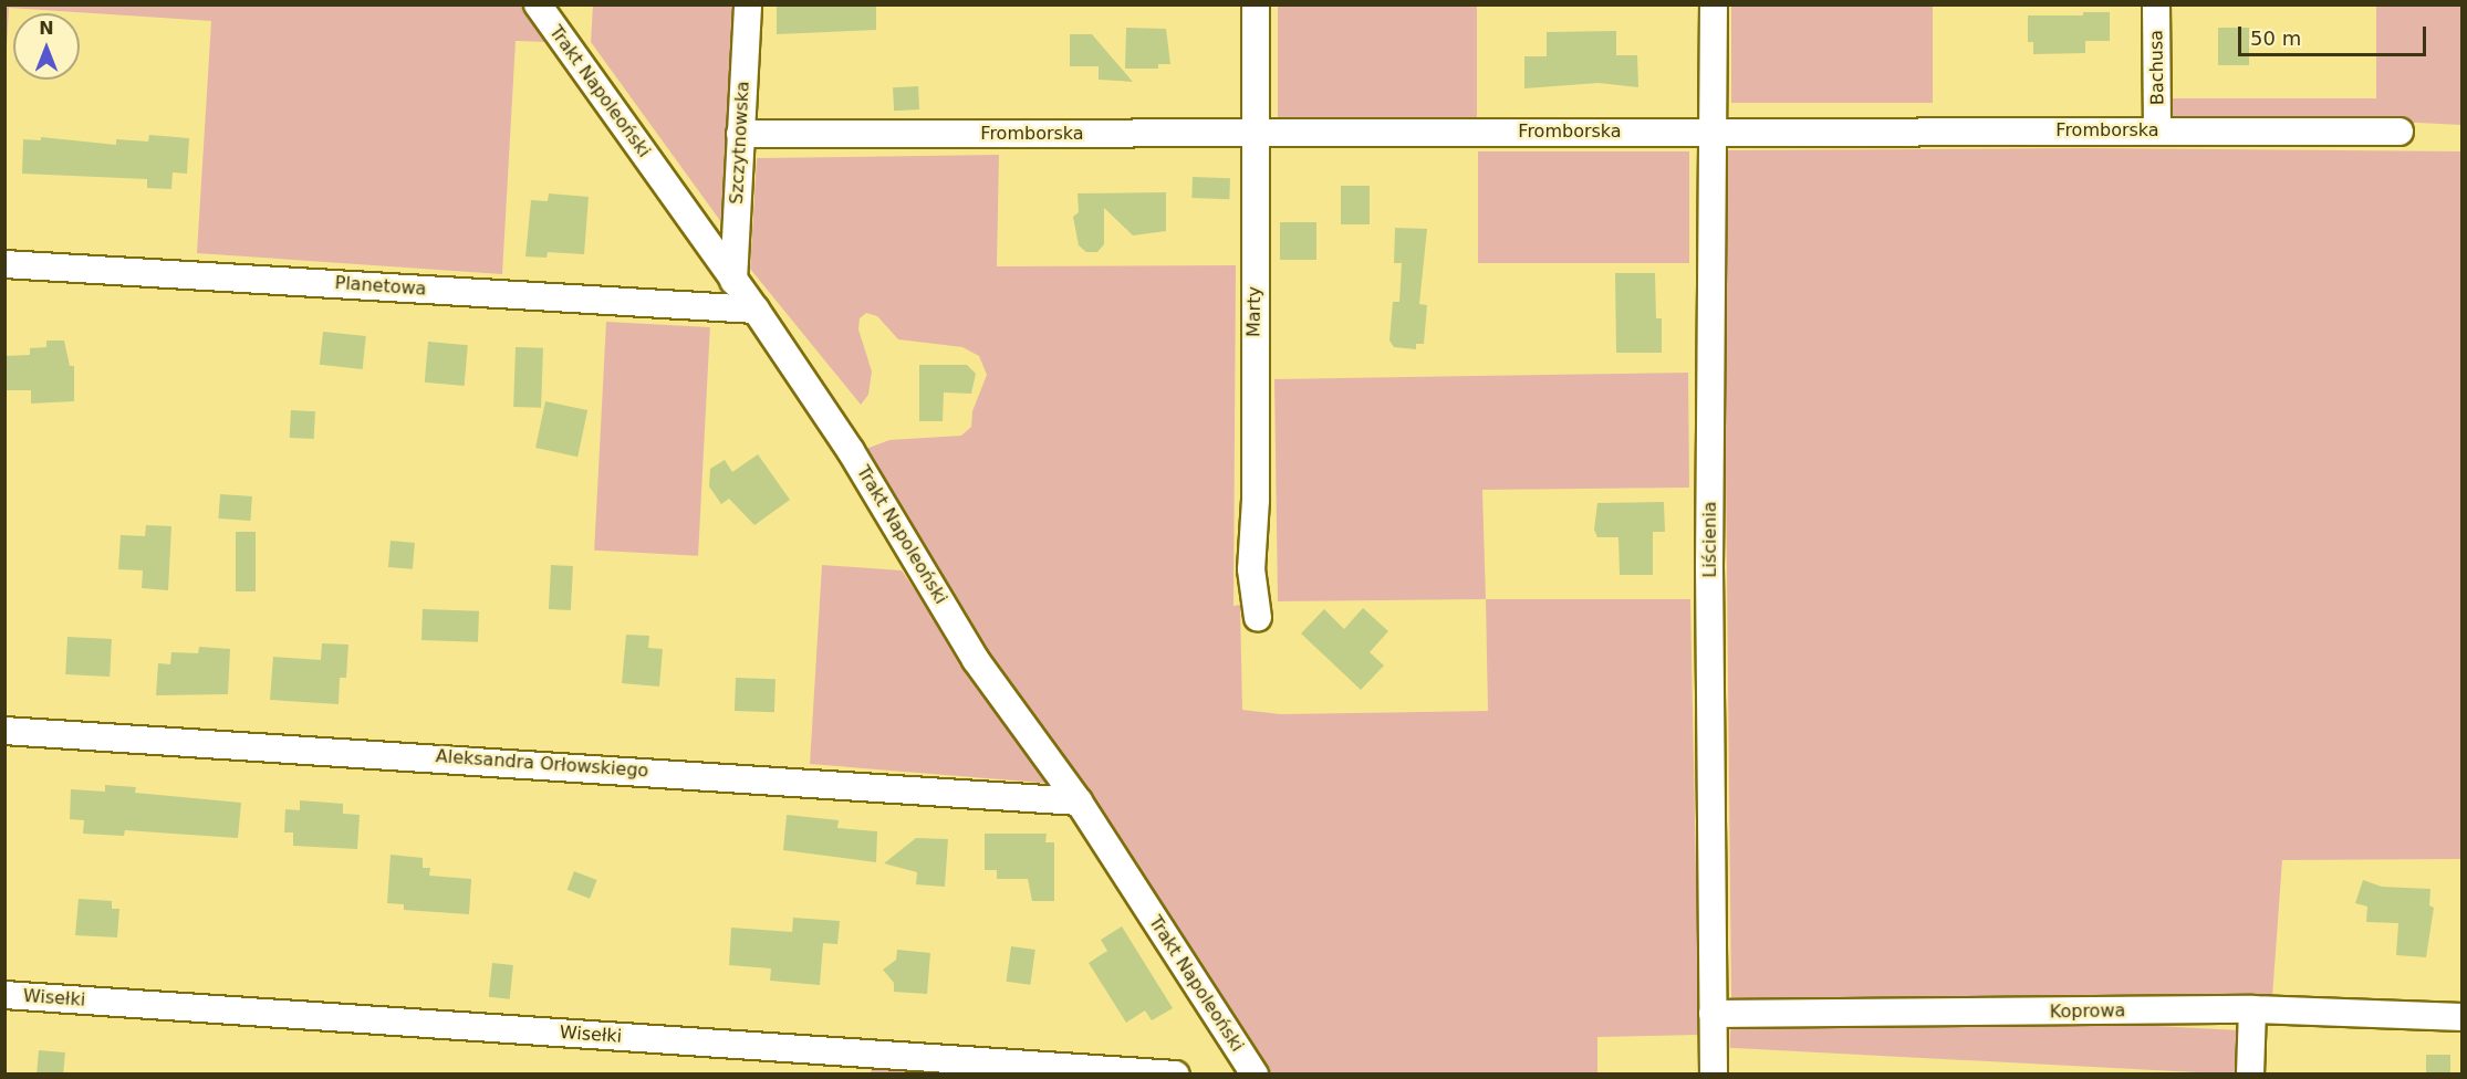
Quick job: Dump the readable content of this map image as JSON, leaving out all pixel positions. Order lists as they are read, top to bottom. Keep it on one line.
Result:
{"streets":{"street":["Bachusa","Trakt Napoleoński","Fromborska","Szczytnowska","Planetowa","Marty","Liścienia","Aleksandra Orłowskiego","Wisełki","Koprowa"]},"crossings":[["Bachusa","Fromborska"],["Trakt Napoleoński","Szczytnowska"],["Trakt Napoleoński","Planetowa"],["Trakt Napoleoński","Aleksandra Orłowskiego"],["Fromborska","Szczytnowska"],["Fromborska","Marty"],["Fromborska","Liścienia"],["Liścienia","Koprowa"]],"scale_bar":"50 m","north":"top"}
